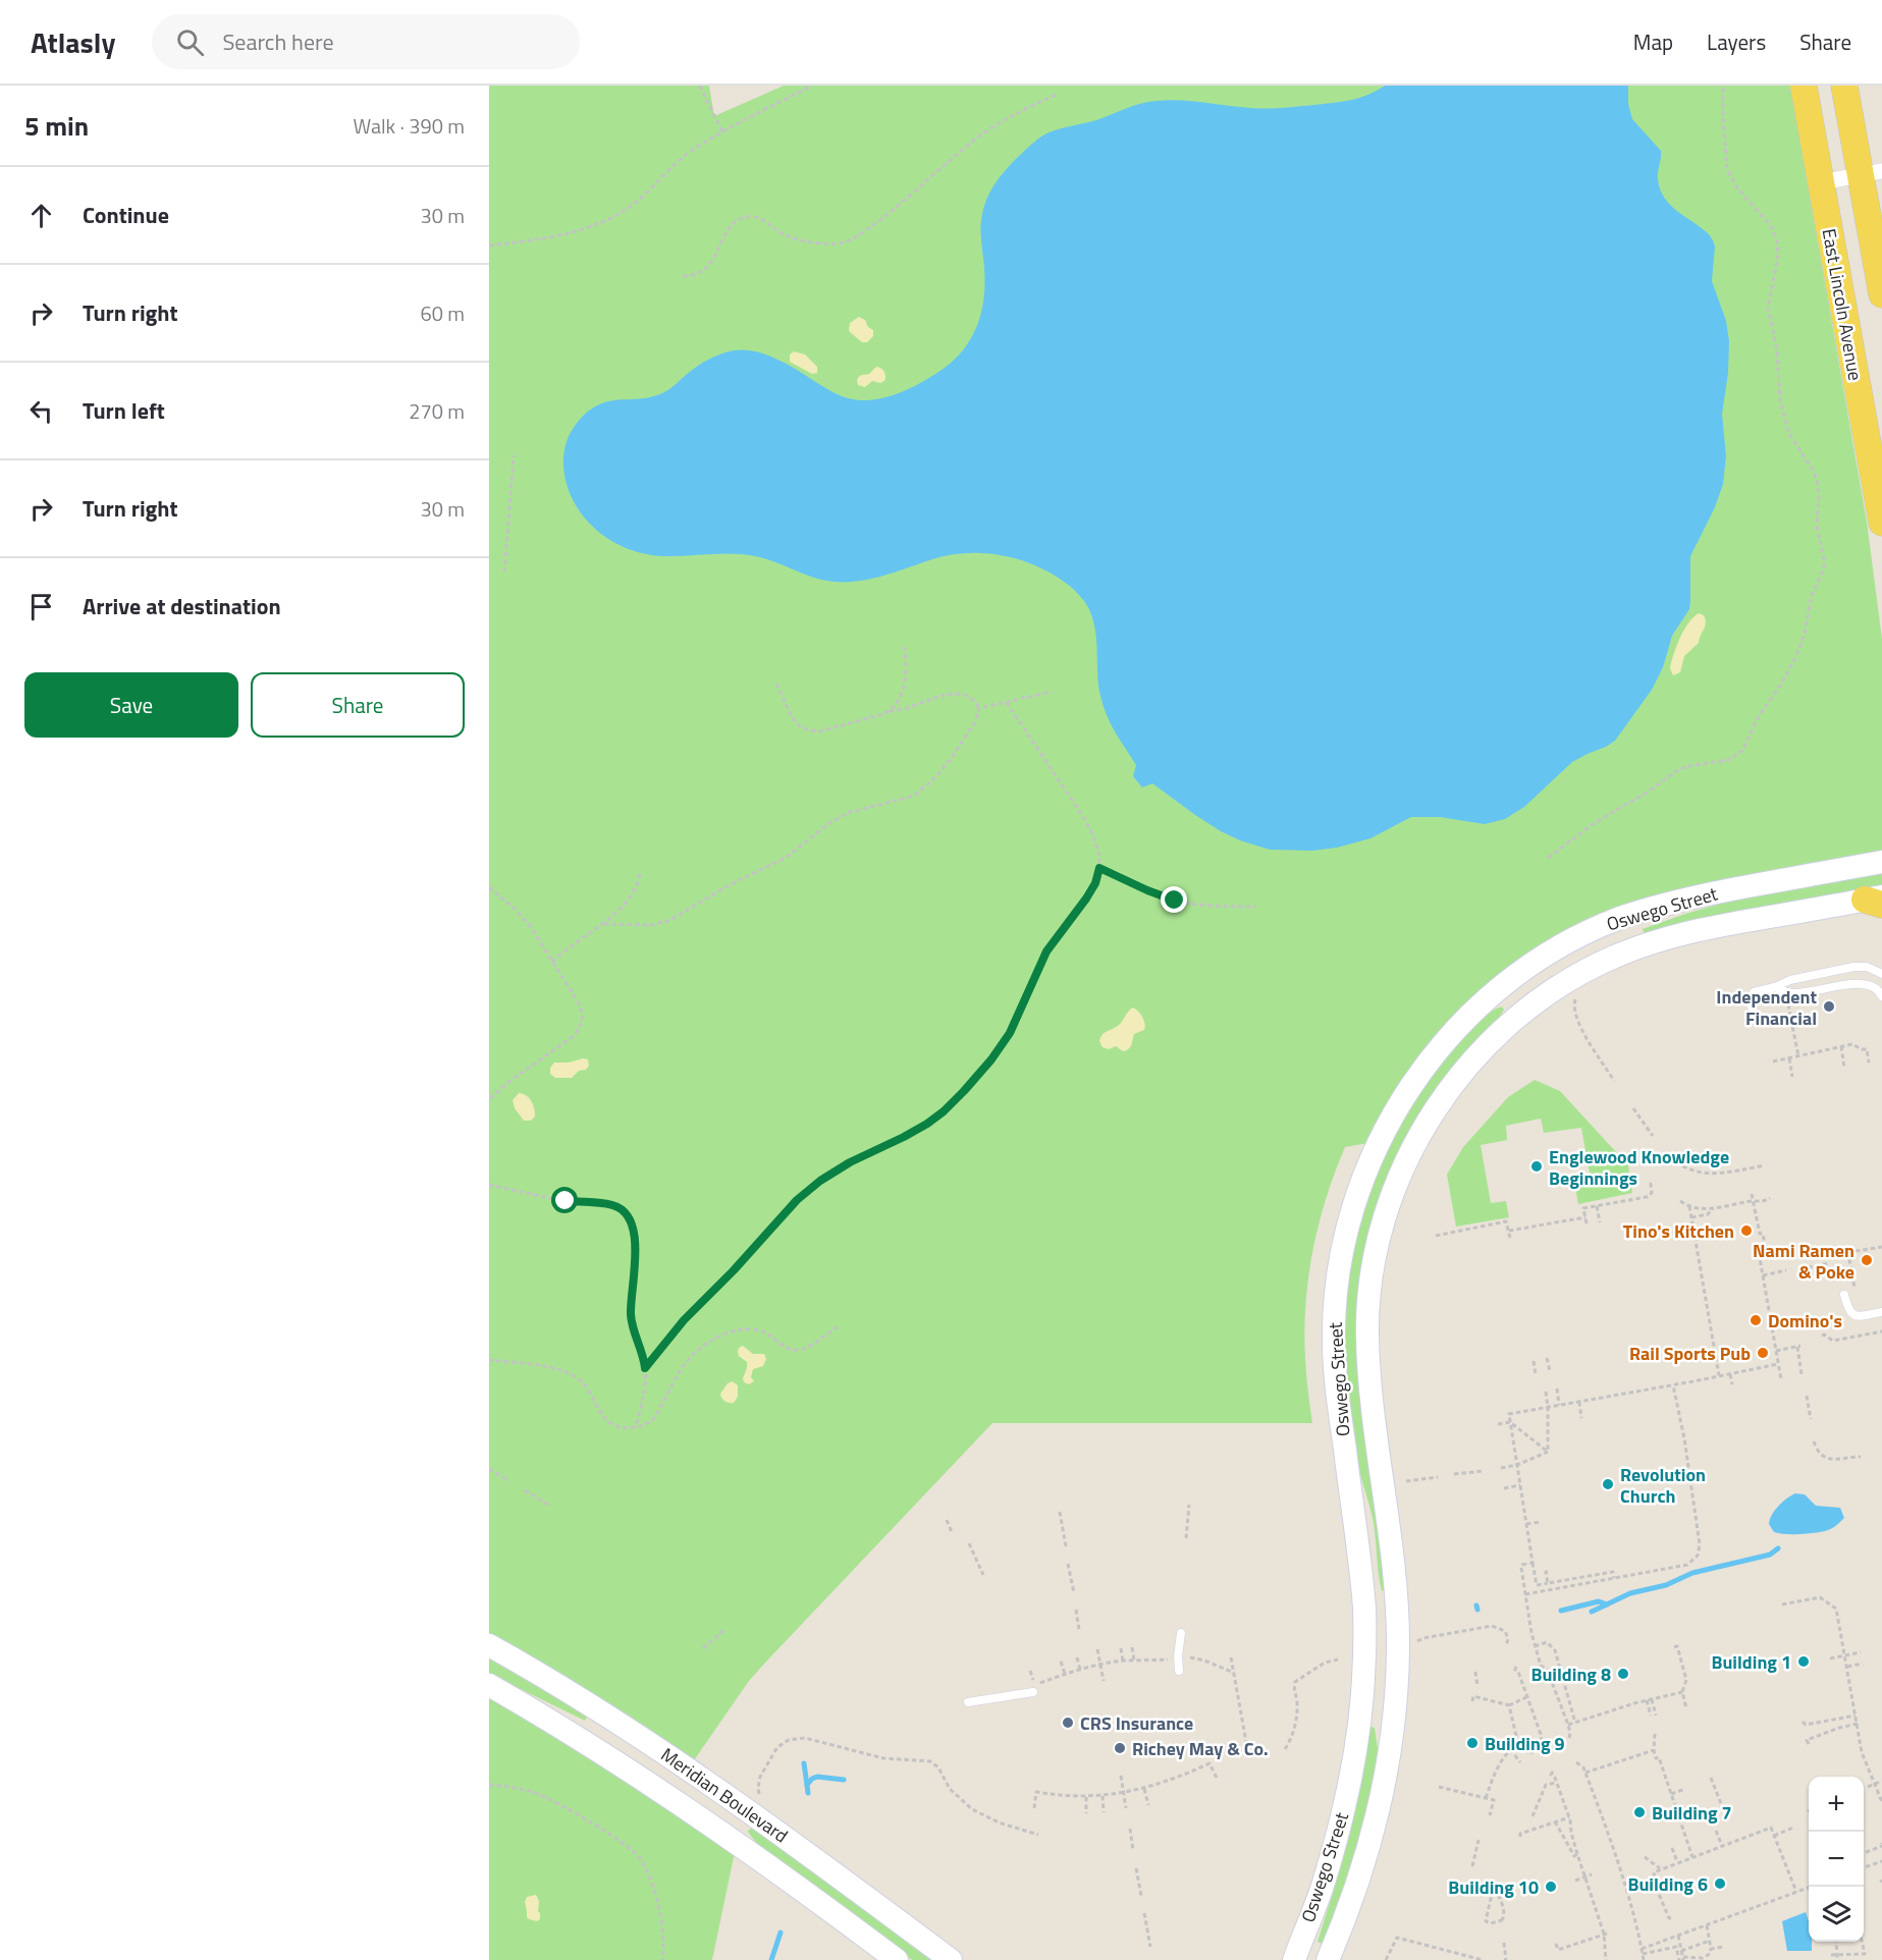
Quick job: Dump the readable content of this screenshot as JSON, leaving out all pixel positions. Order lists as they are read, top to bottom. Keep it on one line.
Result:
{"streets":{"main road":["East Lincoln Avenue","Oswego Street","Meridian Boulevard"]},"places":["Independent Financial","Englewood Knowledge Beginnings","Tino's Kitchen","Nami Ramen & Poke","Domino's","Rail Sports Pub","Revolution Church","Building 1","Building 8","CRS Insurance","Building 9","Richey May & Co.","Building 7","Building 6","Building 10"],"page":{"header":"Atlasly","search":"Search here","nav":["Map","Layers","Share"],"heading":["5 min","Walk · 390 m"],"list":[["Continue","30 m"],["Turn right","60 m"],["Turn left","270 m"],["Turn right","30 m"],"Arrive at destination"],"buttons":["Save","Share"],"map_buttons":["+","−"]}}
